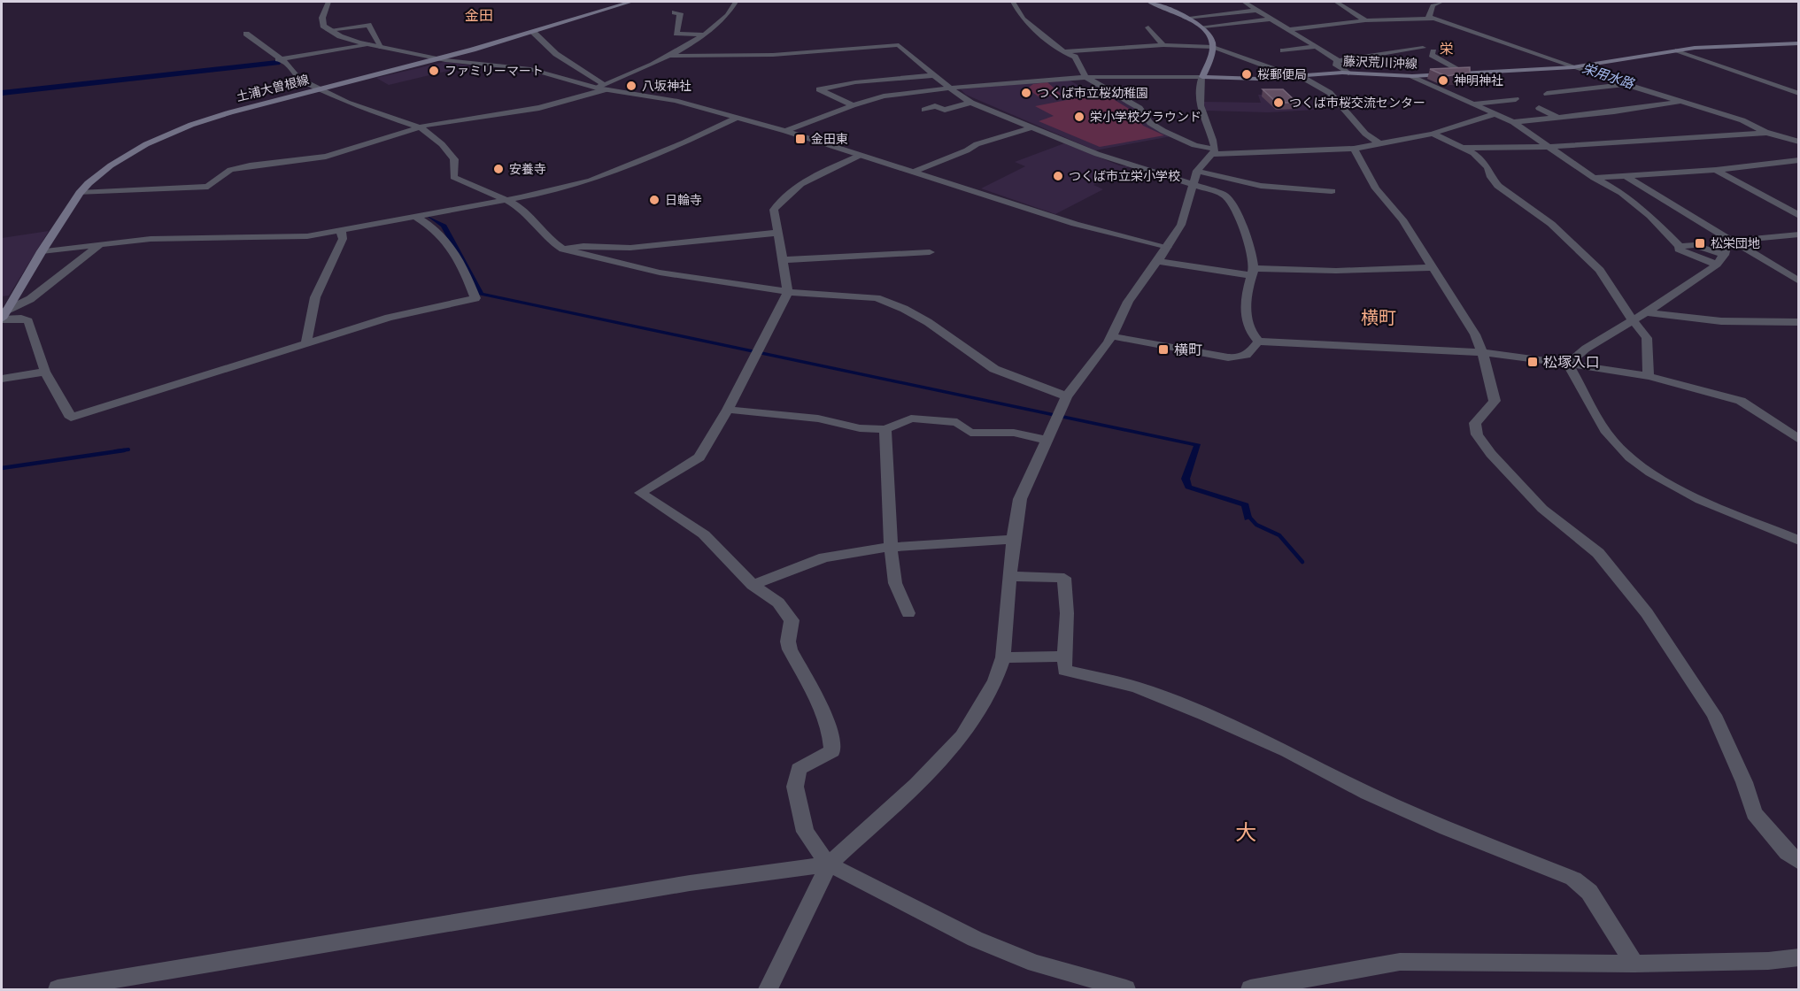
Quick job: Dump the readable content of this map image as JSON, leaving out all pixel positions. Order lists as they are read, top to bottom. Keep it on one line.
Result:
{"streets":{"main road":["藤沢荒川沖線","土浦大曽根線"]},"districts":["金田","栄","横町","大"],"water":["栄用水路"],"places":{"other":["ファミリーマート","桜郵便局","神明神社","八坂神社","つくば市立桜幼稚園","つくば市桜交流センター","栄小学校グラウンド","安養寺","つくば市立栄小学校","日輪寺"],"transit":["金田東","松栄団地","横町","松塚入口"]}}
